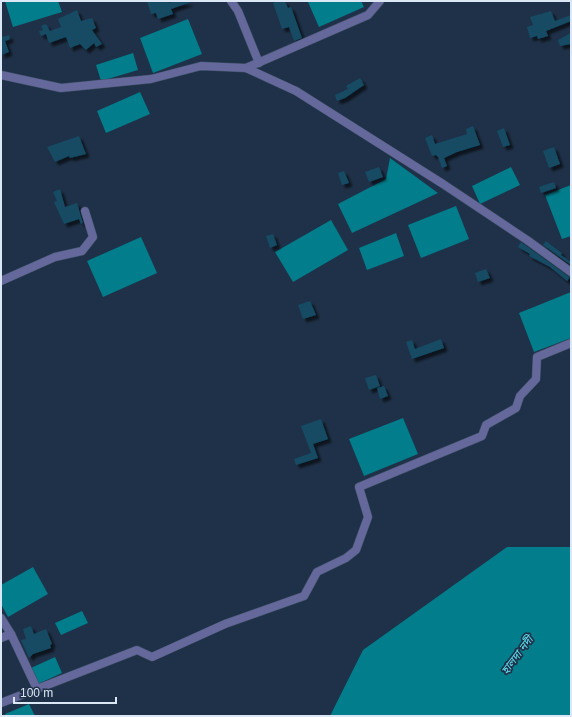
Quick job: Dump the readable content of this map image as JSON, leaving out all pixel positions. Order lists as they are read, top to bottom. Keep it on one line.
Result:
{"water":["হালদা নদী"],"scale_bar":"100 m"}
